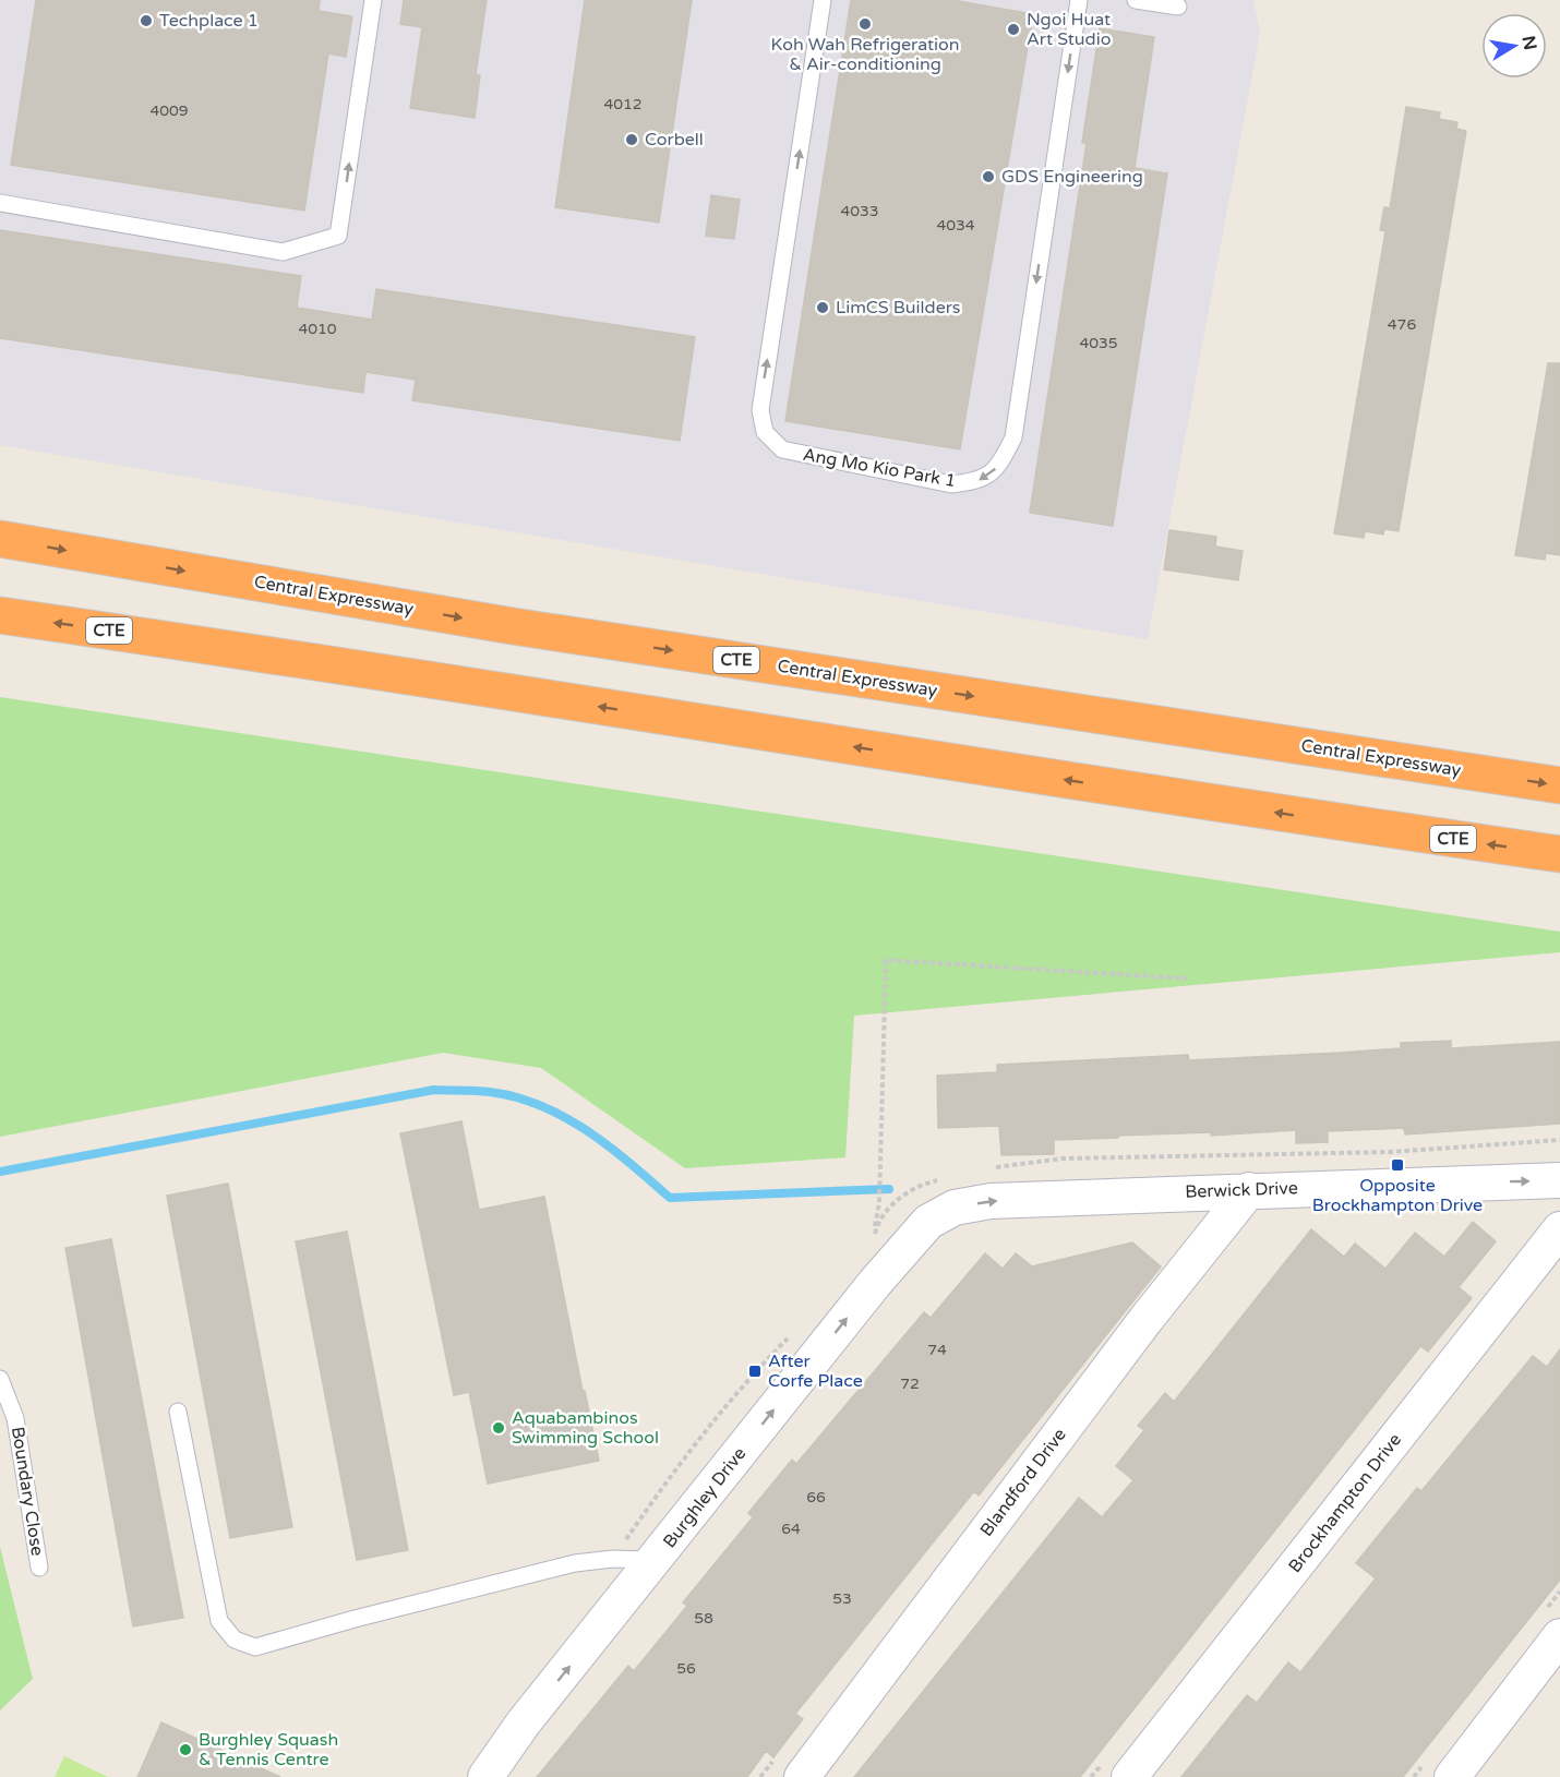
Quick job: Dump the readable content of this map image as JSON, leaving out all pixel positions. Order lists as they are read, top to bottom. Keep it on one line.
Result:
{"streets":{"highway":["Central Expressway","CTE"],"street":["Berwick Drive","Blandford Drive","Burghley Drive","Brockhampton Drive"],"lane":["Ang Mo Kio Park 1","Boundary Close"]},"crossings":[["Berwick Drive","Blandford Drive"],["Berwick Drive","Burghley Drive"]],"one_way":["Berwick Drive","Burghley Drive"],"places":{"other":["Techplace 1","Koh Wah Refrigeration & Air-conditioning","Ngoi Huat Art Studio","Corbell","GDS Engineering","LimCS Builders","Aquabambinos Swimming School","Burghley Squash & Tennis Centre"],"transit":["Opposite Brockhampton Drive","After Corfe Place"]},"house_numbers":["4012","4009","4033","4034","476","4010","4035","74","72","66","64","53","58","56"],"north":"right"}
